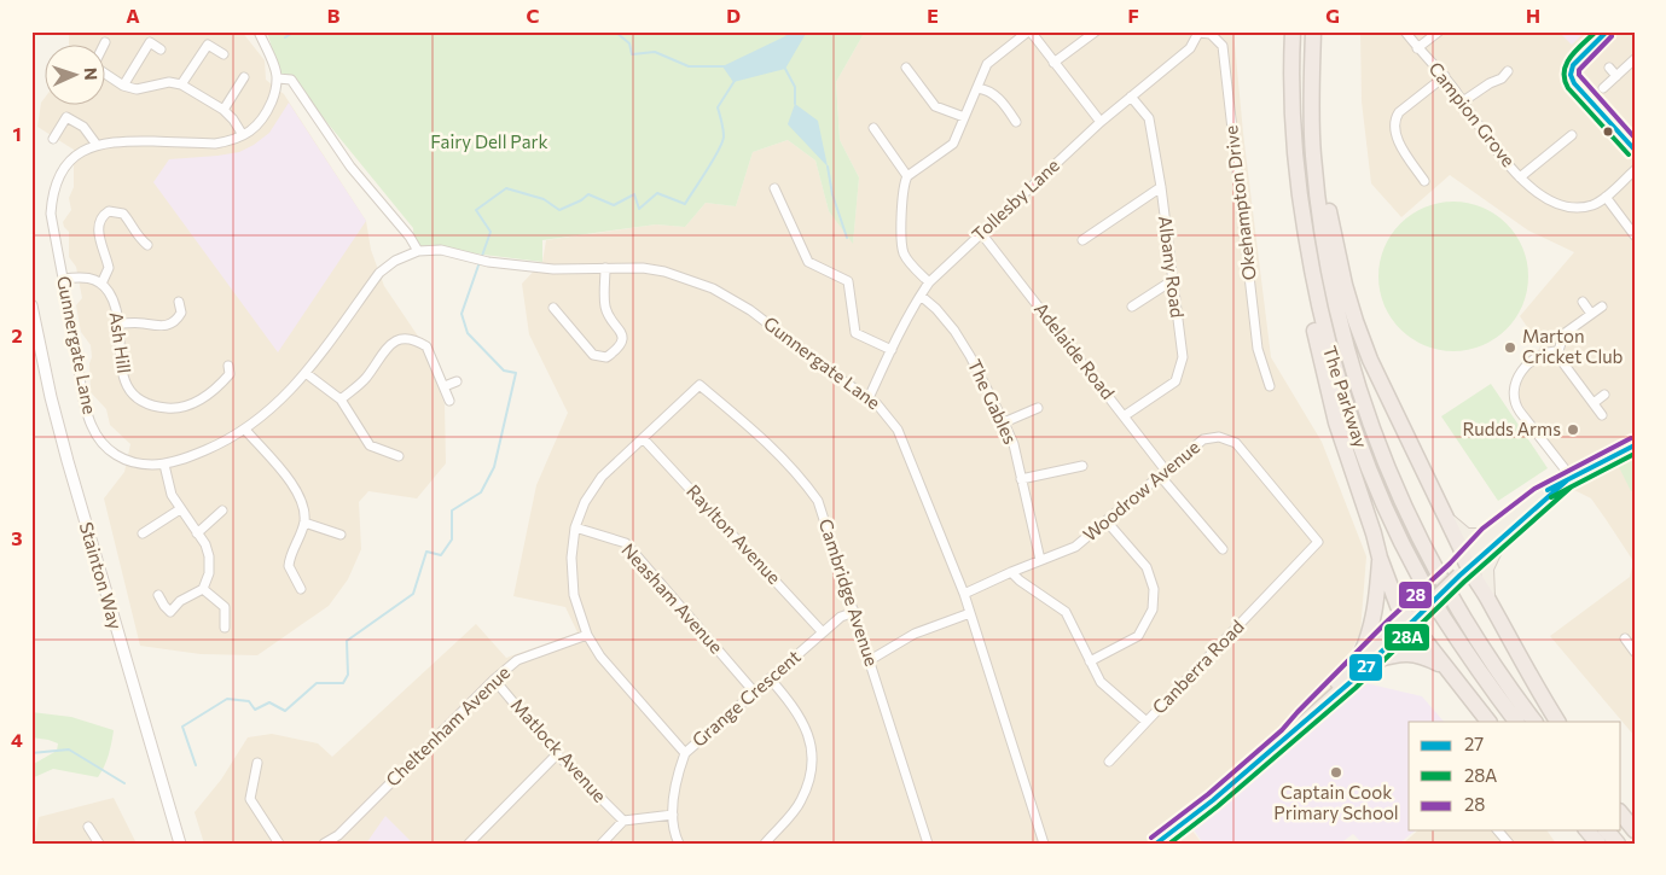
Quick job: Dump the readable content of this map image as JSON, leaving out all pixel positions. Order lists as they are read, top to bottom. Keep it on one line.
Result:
{"streets":{"highway":["The Parkway"],"street":["Campion Grove","Tollesby Lane","Okehampton Drive","Albany Road","Ash Hill","Gunnergate Lane","Adelaide Road","The Gables","Woodrow Avenue","Raylton Avenue","Stainton Way","Cambridge Avenue","Neasham Avenue","Canberra Road","Grange Crescent","Cheltenham Avenue","Matlock Avenue"]},"crossings":[["Tollesby Lane","Okehampton Drive"],["Tollesby Lane","Albany Road"],["Tollesby Lane","Gunnergate Lane"],["Tollesby Lane","Adelaide Road"],["Tollesby Lane","The Gables"],["Albany Road","Adelaide Road"],["Gunnergate Lane","Woodrow Avenue"],["Adelaide Road","Woodrow Avenue"],["The Gables","Woodrow Avenue"],["Woodrow Avenue","Canberra Road"],["Raylton Avenue","Cambridge Avenue"],["Raylton Avenue","Grange Crescent"],["Cambridge Avenue","Grange Crescent"],["Neasham Avenue","Grange Crescent"],["Cheltenham Avenue","Matlock Avenue"]],"parks":["Fairy Dell Park"],"places":["Marton Cricket Club","Rudds Arms","Captain Cook Primary School"],"lines":["transit line 27","transit line 28A","transit line 28"],"legend":["27","28A","28"],"north":"right","grid":{"columns":["A","B","C","D","E","F","G","H"],"rows":["1","2","3","4"]}}
